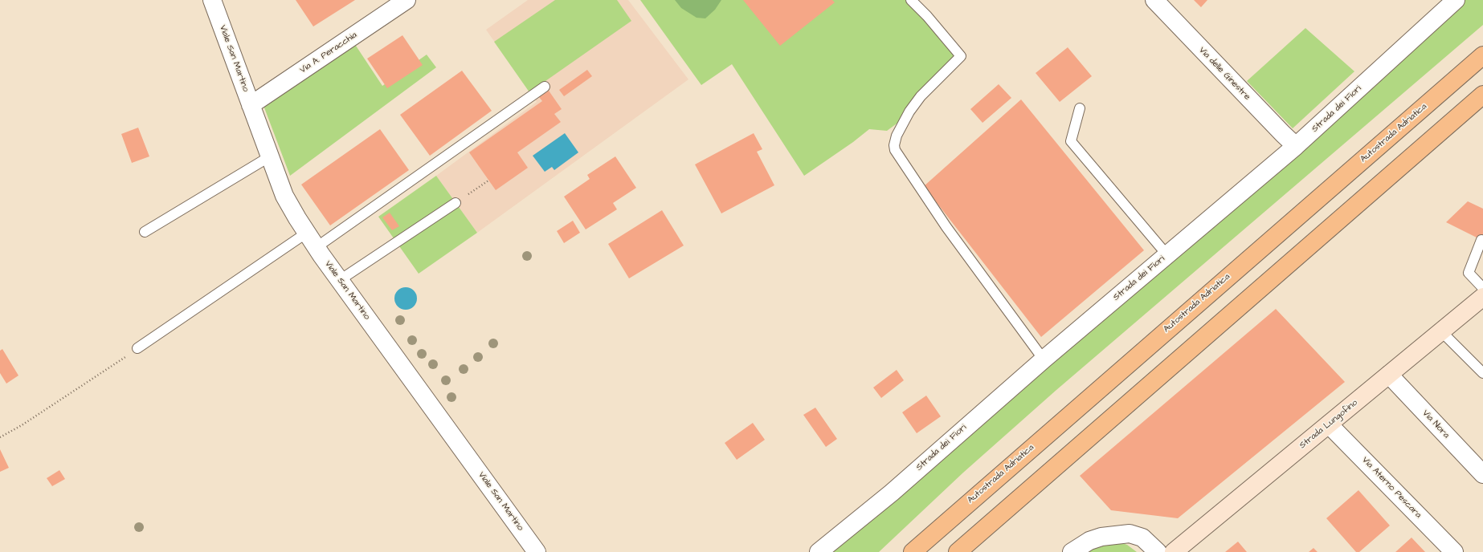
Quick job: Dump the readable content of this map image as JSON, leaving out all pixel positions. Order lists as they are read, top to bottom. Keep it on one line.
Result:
{"streets":{"highway":["Autostrada Adriatica"],"main road":["Strada Lungofino"],"street":["Via A. Peracchia","Viale San Martino","Via delle Ginestre","Strada dei Fiori","Via Nora","Via Aterno Pescara"]},"crossings":[["Via A. Peracchia","Viale San Martino"],["Via delle Ginestre","Strada dei Fiori"],["Strada Lungofino","Via Nora"],["Strada Lungofino","Via Aterno Pescara"]]}
